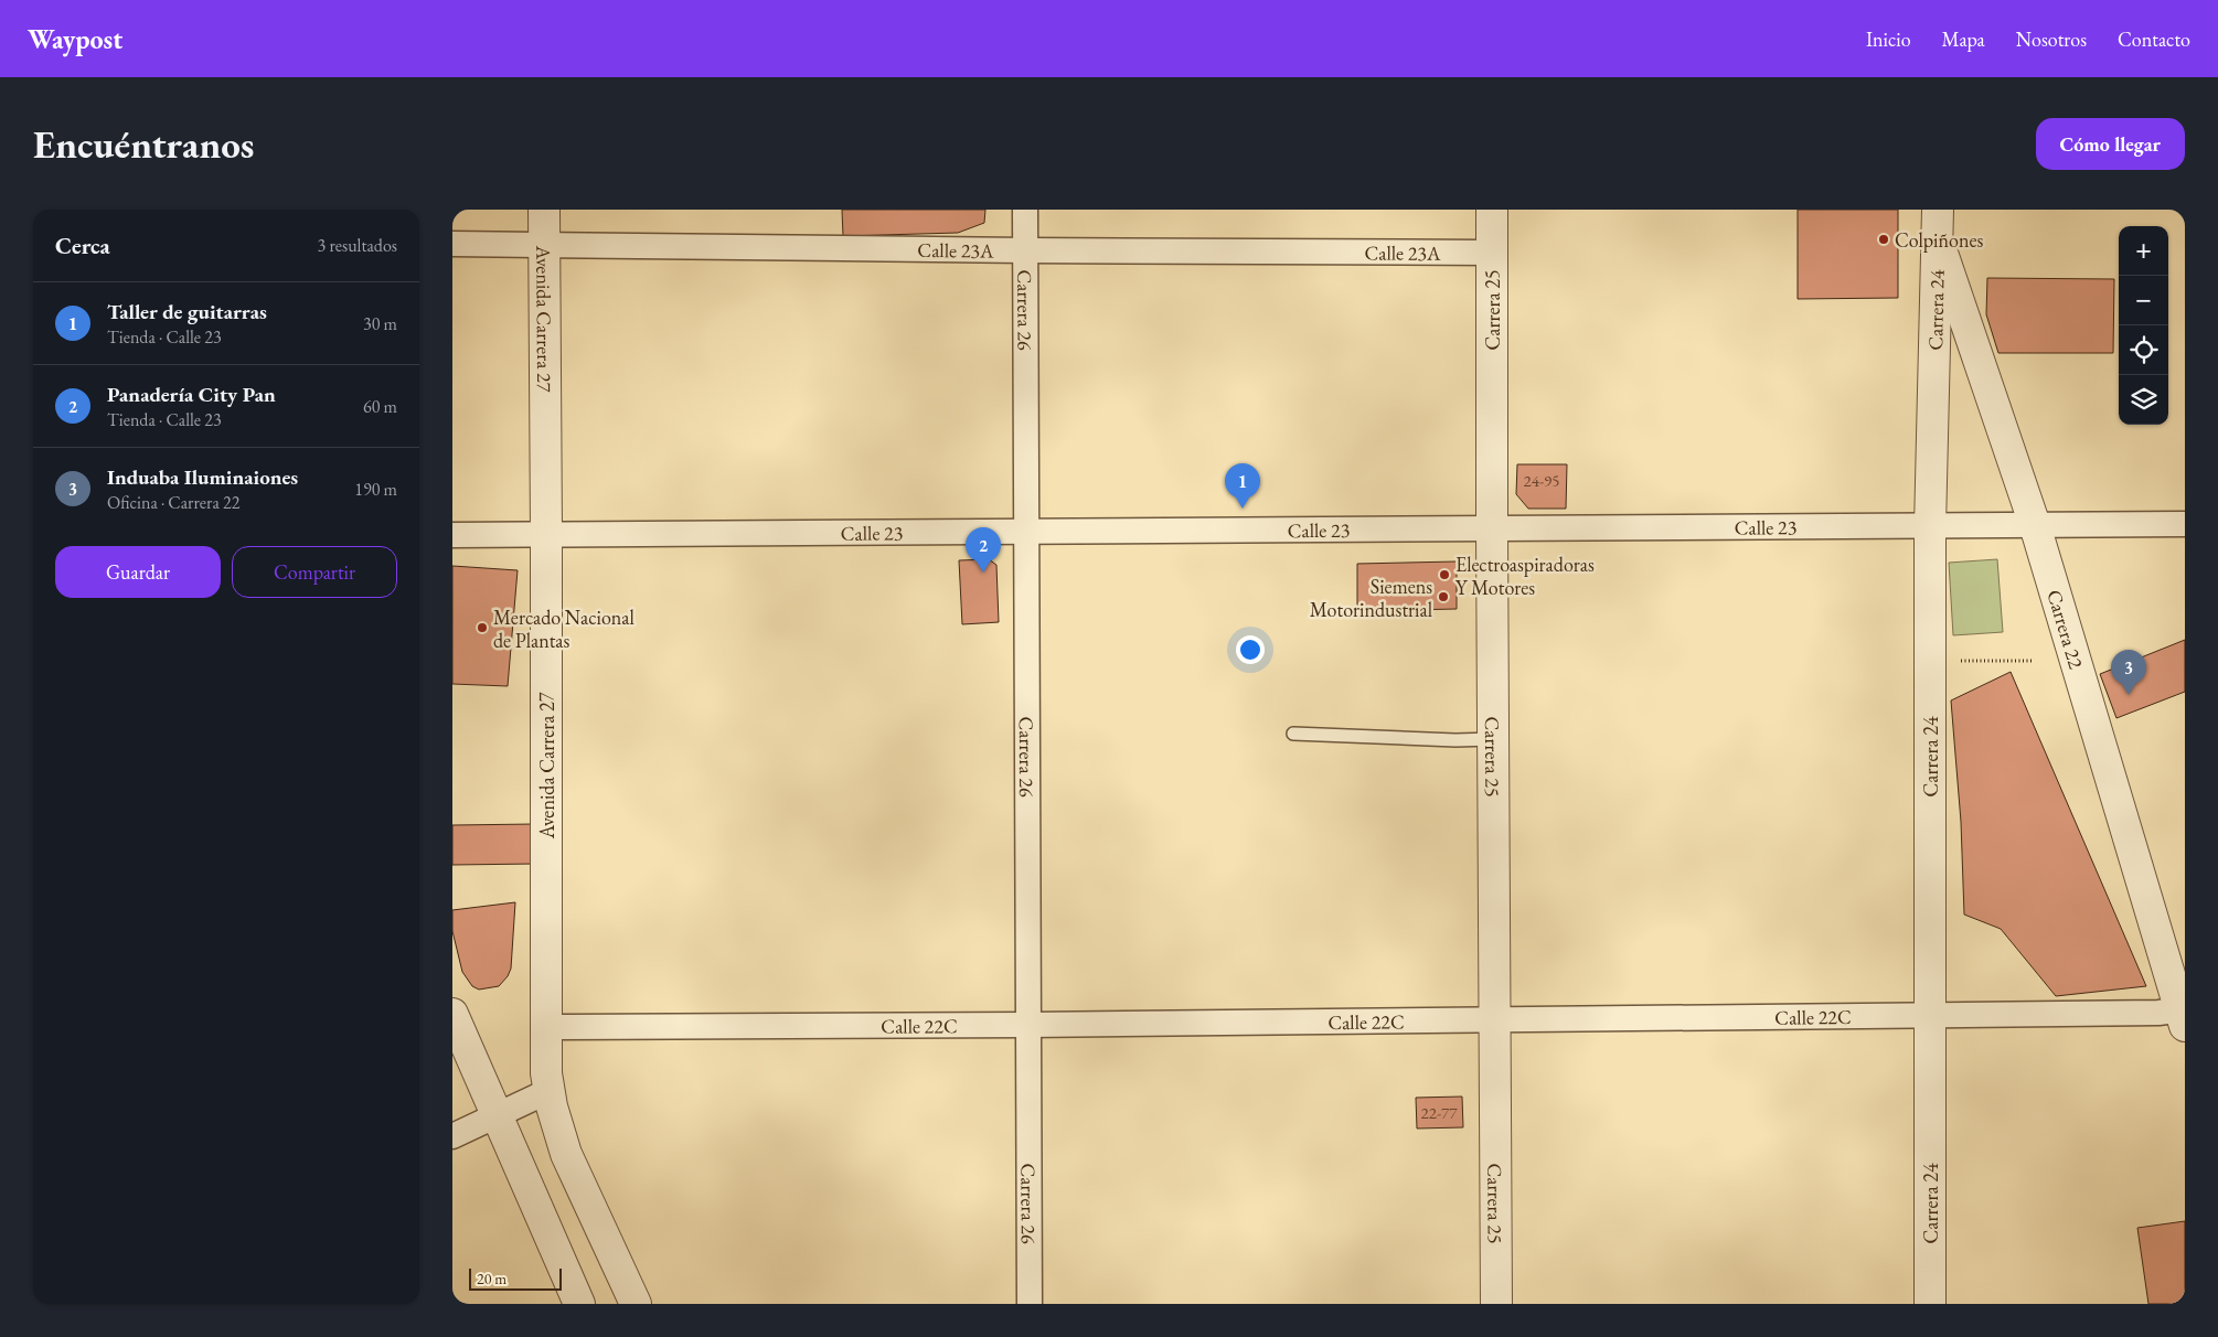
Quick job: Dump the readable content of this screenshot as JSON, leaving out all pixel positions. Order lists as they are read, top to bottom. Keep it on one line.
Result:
{"streets":{"street":["Calle 23A","Carrera 26","Carrera 25","Carrera 24","Avenida Carrera 27","Calle 23","Carrera 22","Calle 22C"]},"crossings":[["Calle 23A","Carrera 26"],["Calle 23A","Carrera 25"],["Calle 23A","Avenida Carrera 27"],["Carrera 26","Calle 23"],["Carrera 26","Calle 22C"],["Carrera 25","Calle 23"],["Carrera 25","Calle 22C"],["Carrera 24","Calle 23"],["Carrera 24","Carrera 22"],["Carrera 24","Calle 22C"],["Avenida Carrera 27","Calle 23"],["Avenida Carrera 27","Calle 22C"],["Calle 23","Carrera 22"],["Carrera 22","Calle 22C"]],"places":["Colpiñones","Electroaspiradoras Y Motores","Siemens Motorindustrial","Mercado Nacional de Plantas"],"house_numbers":["24-95","22-77"],"scale_bar":"20 m","page":{"header":"Waypost","nav":["Inicio","Mapa","Nosotros","Contacto"],"buttons":["Cómo llegar",["Guardar","Compartir"]],"title":"Encuéntranos","heading":["Cerca","3 resultados"],"map_buttons":["+","−"],"list":[{"mark":"1","name":"Taller de guitarras","note":"Tienda · Calle 23","value":"30 m"},{"mark":"2","name":"Panadería City Pan","note":"Tienda · Calle 23","value":"60 m"},{"mark":"3","name":"Induaba Iluminaiones","note":"Oficina · Carrera 22","value":"190 m"}],"pins":["1","2","3"],"scale":"20 m"}}
